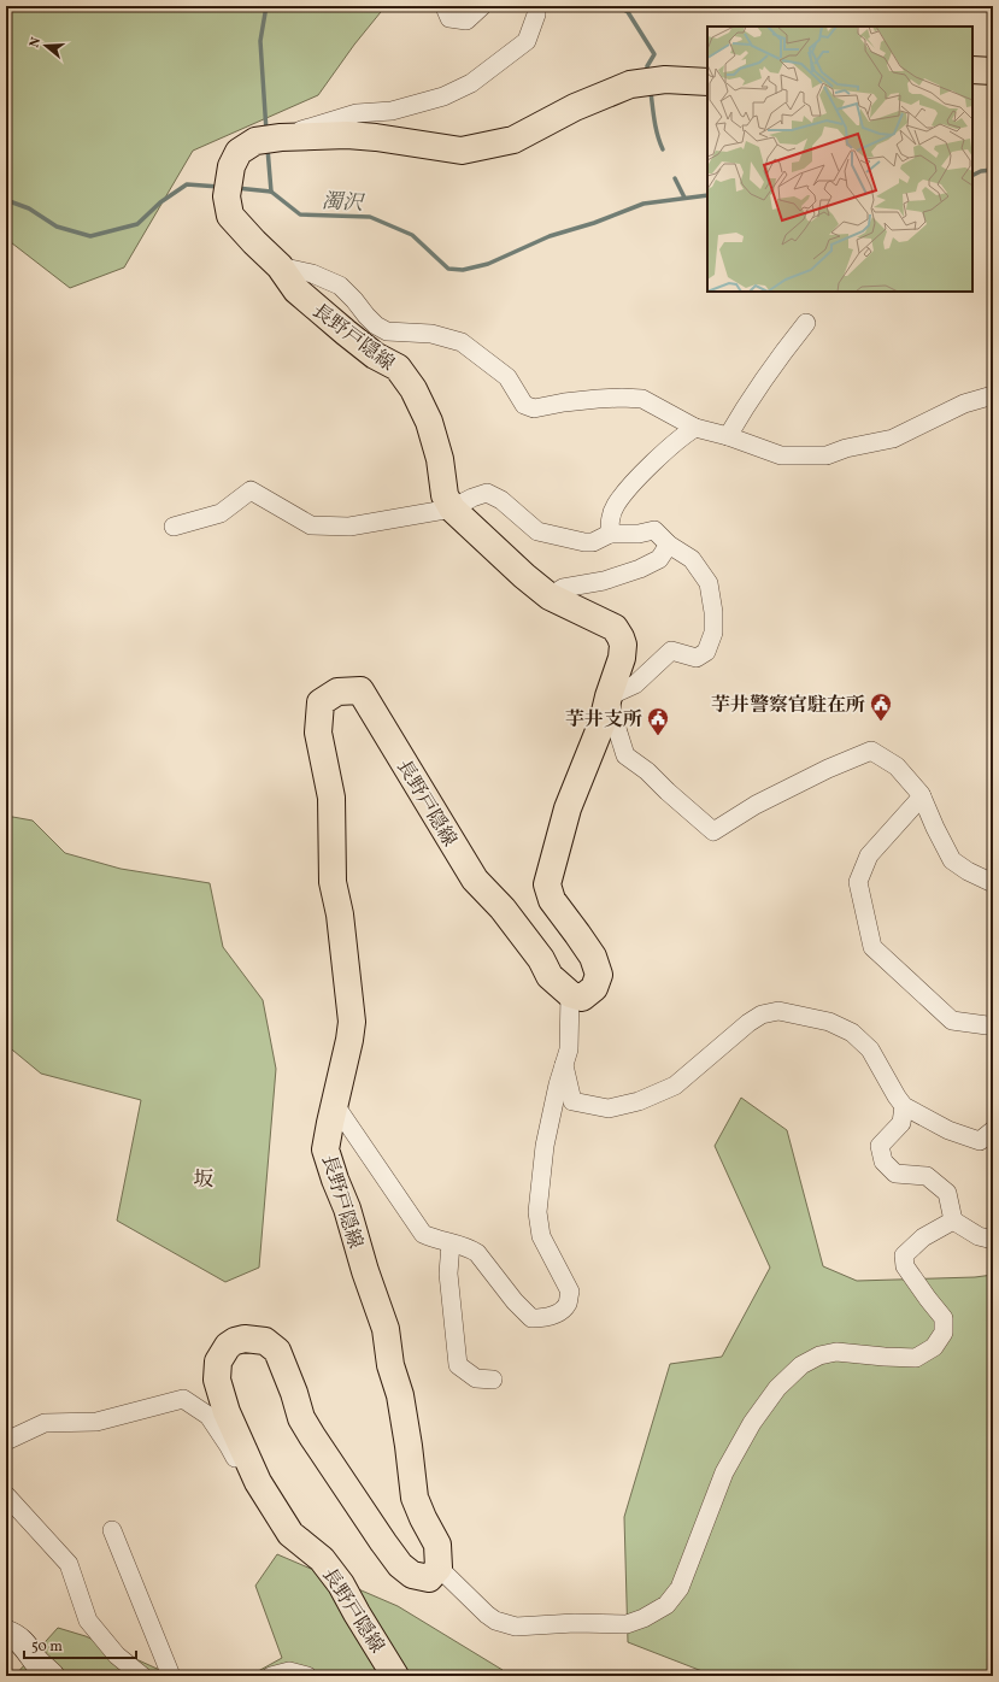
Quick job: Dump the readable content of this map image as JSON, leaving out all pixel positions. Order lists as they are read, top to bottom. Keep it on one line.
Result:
{"streets":{"main road":["長野戸隠線"]},"districts":["坂"],"water":["濁沢"],"places":{"public building":["芋井警察官駐在所","芋井支所"]},"scale_bar":"50 m","north":"left"}
